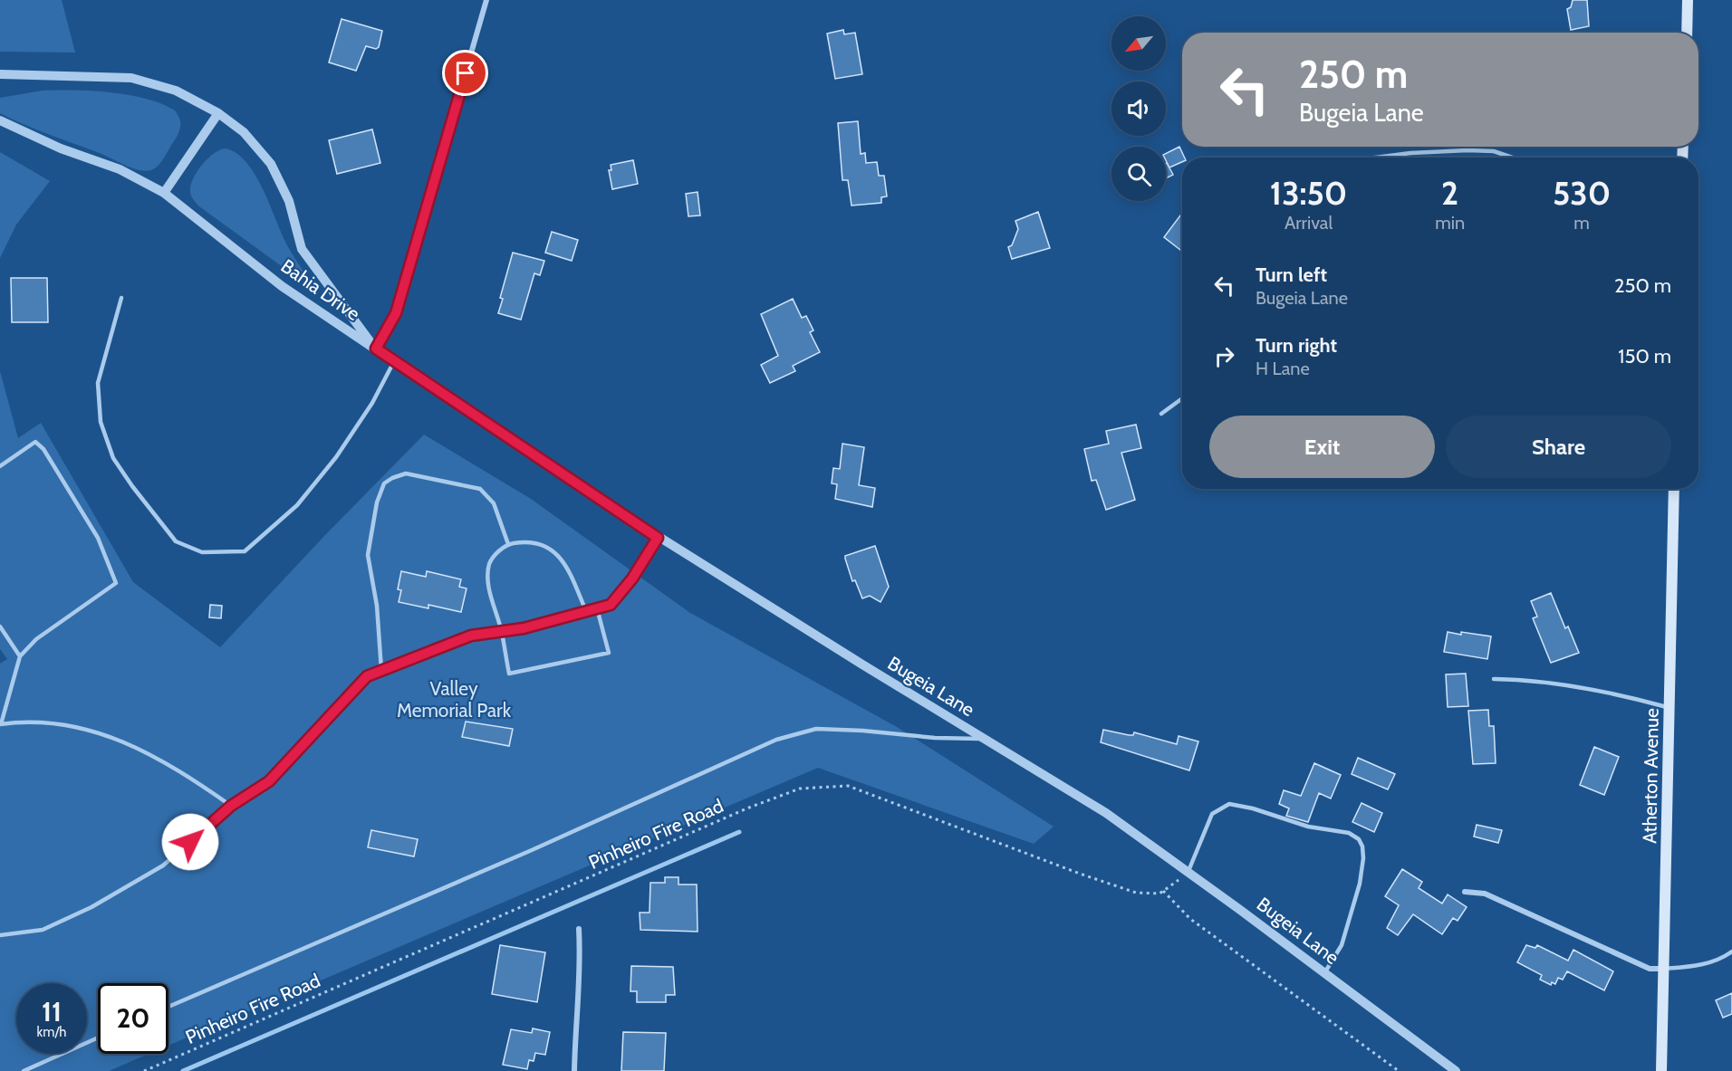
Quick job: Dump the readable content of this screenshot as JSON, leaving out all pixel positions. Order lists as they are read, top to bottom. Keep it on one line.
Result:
{"streets":{"main road":["Atherton Avenue"],"street":["Bahia Drive","Bugeia Lane"],"path":["Pinheiro Fire Road"]},"crossings":[["Bahia Drive","Bugeia Lane"]],"parks":["Valley Memorial Park"],"north":"bottom left","page":{"turn":["250 m","Bugeia Lane"],"eta":["13:50","Arrival","2","min","530","m"],"list":[{"name":"Turn left","note":"Bugeia Lane","value":"250 m"},{"name":"Turn right","note":"H Lane","value":"150 m"}],"buttons":["Exit","Share"],"speed":"11 km/h","limit":"20"}}
